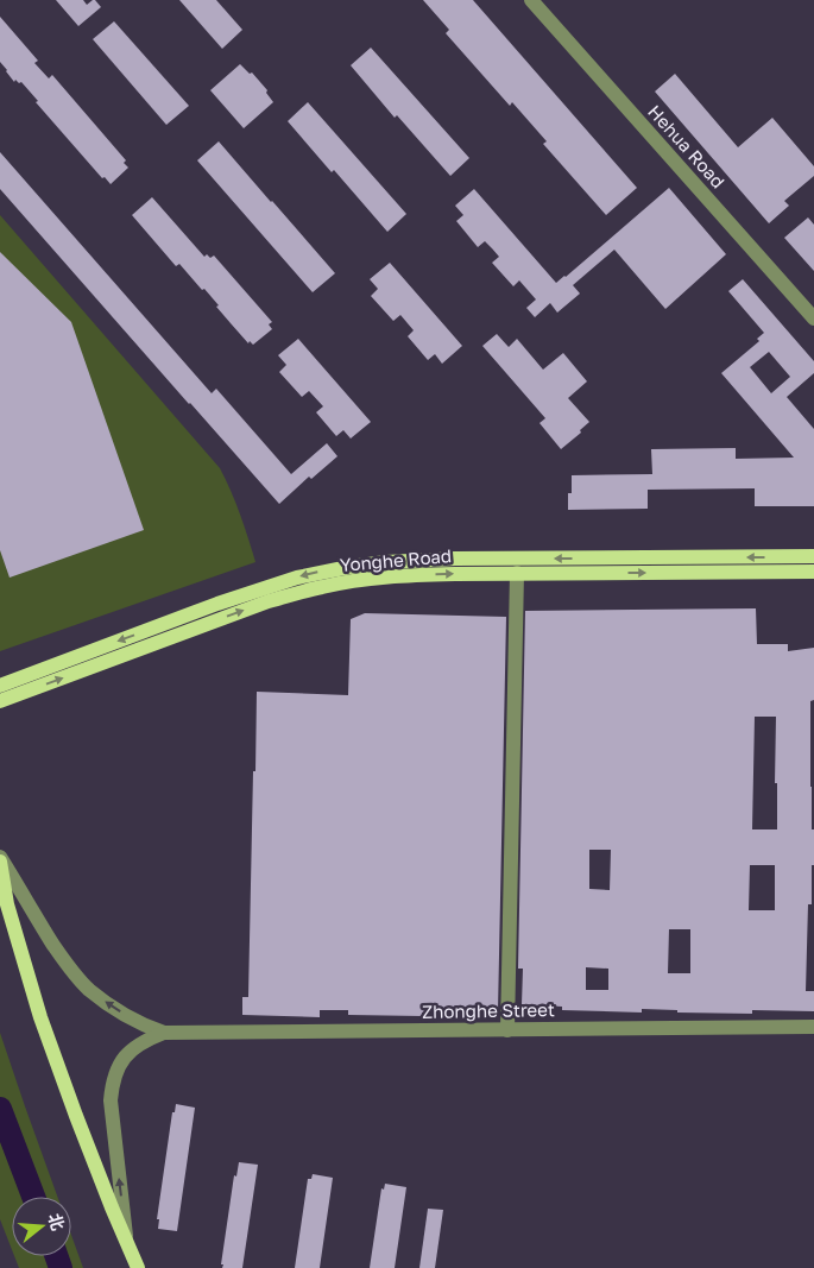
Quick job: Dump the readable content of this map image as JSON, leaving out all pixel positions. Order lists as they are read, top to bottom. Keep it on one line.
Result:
{"streets":{"main road":["Yonghe Road"],"street":["Hehua Road","Zhonghe Street"]},"north":"right"}
